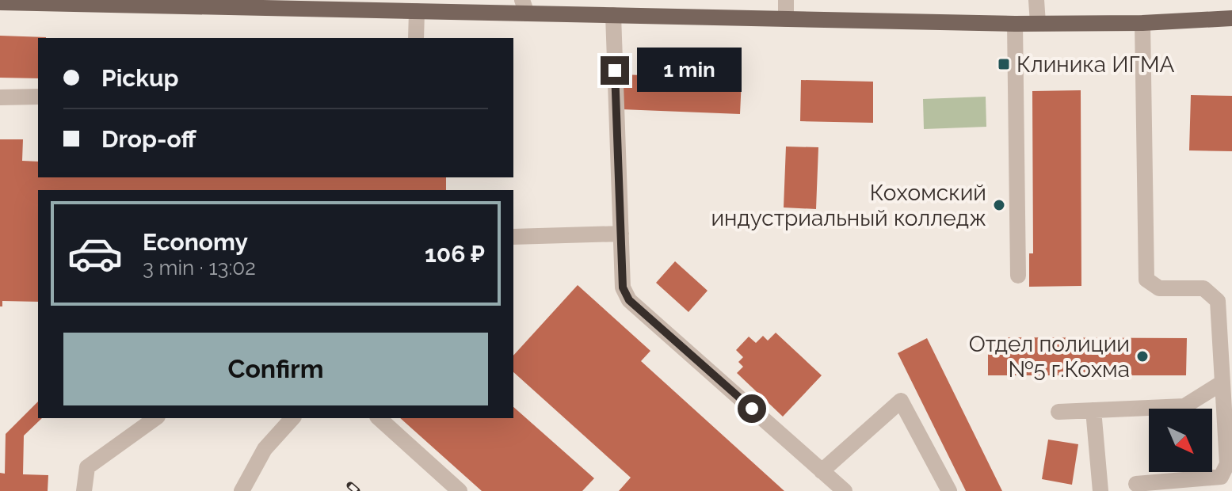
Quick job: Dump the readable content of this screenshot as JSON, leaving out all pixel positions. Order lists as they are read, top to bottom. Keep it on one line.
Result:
{"places":{"transit":["Клиника ИГМА"],"other":["Кохомский индустриальный колледж","Отдел полиции №5 г.Кохма"]},"north":"bottom right","page":{"banner":["Pickup","Drop-off"],"bubble":"1 min","list":[{"name":"Economy","note":"3 min · 13:02","value":"106 ₽"}],"buttons":"Confirm"}}
